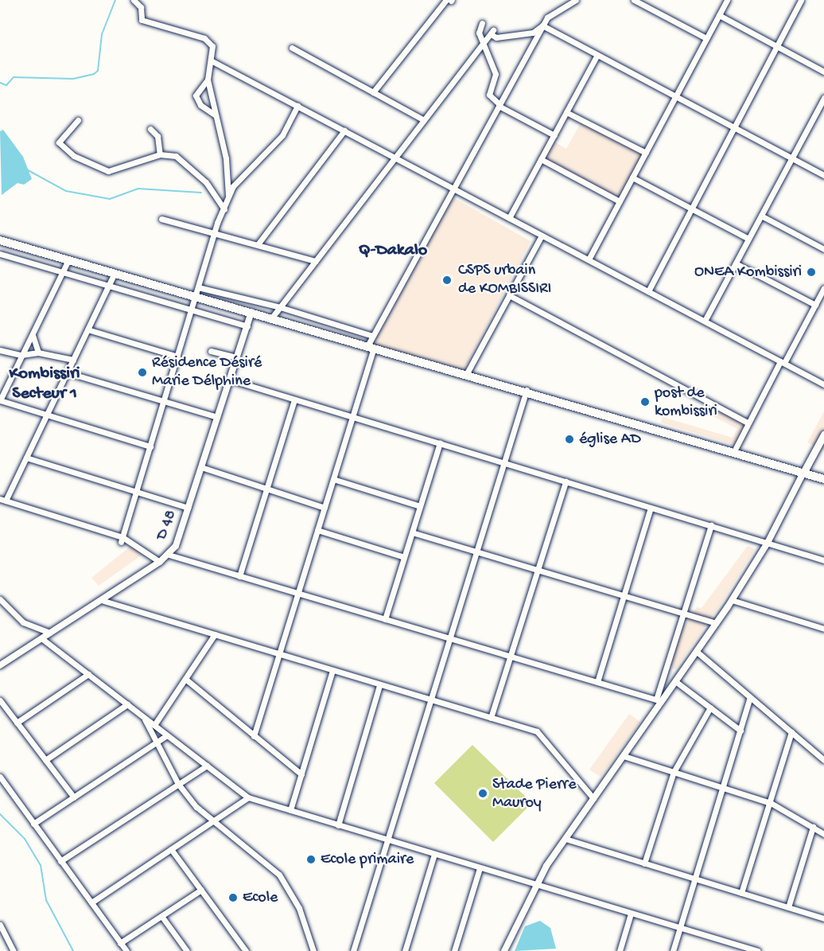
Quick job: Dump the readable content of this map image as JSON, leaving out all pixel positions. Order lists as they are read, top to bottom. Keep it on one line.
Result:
{"streets":{"street":["D 48"]},"districts":["Q-Dakalo","Kombissiri Secteur 1"],"places":["ONEA Kombissiri","CSPS urbain de KOMBISSIRI","Résidence Désiré Marie Délphine","post de kombissiri","église AD","Stade Pierre Mauroy","Ecole primaire","Ecole"]}
